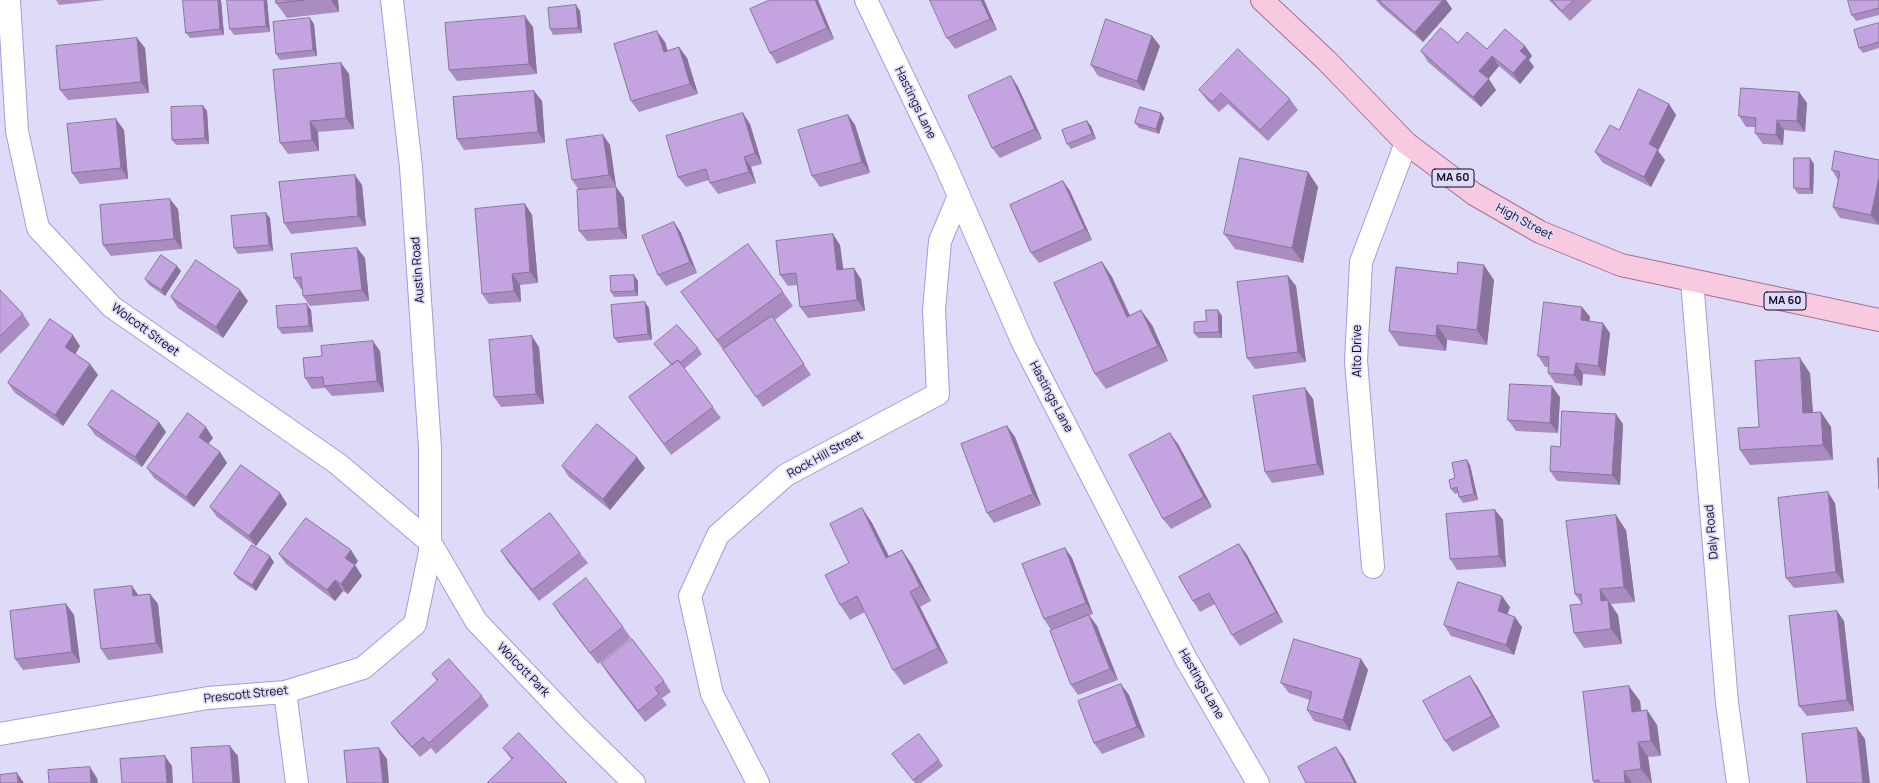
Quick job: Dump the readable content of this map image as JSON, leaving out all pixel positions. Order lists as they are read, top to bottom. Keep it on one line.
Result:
{"streets":{"main road":["MA 60","High Street"],"street":["Hastings Lane","Austin Road","Wolcott Street","Alto Drive","Rock Hill Street","Daly Road","Wolcott Park","Prescott Street"]},"crossings":[["Hastings Lane","Rock Hill Street"],["High Street","Alto Drive"],["High Street","Daly Road"],["Austin Road","Wolcott Street"],["Austin Road","Wolcott Park"],["Austin Road","Prescott Street"],["Wolcott Street","Wolcott Park"],["Wolcott Street","Prescott Street"],["Wolcott Park","Prescott Street"]]}
